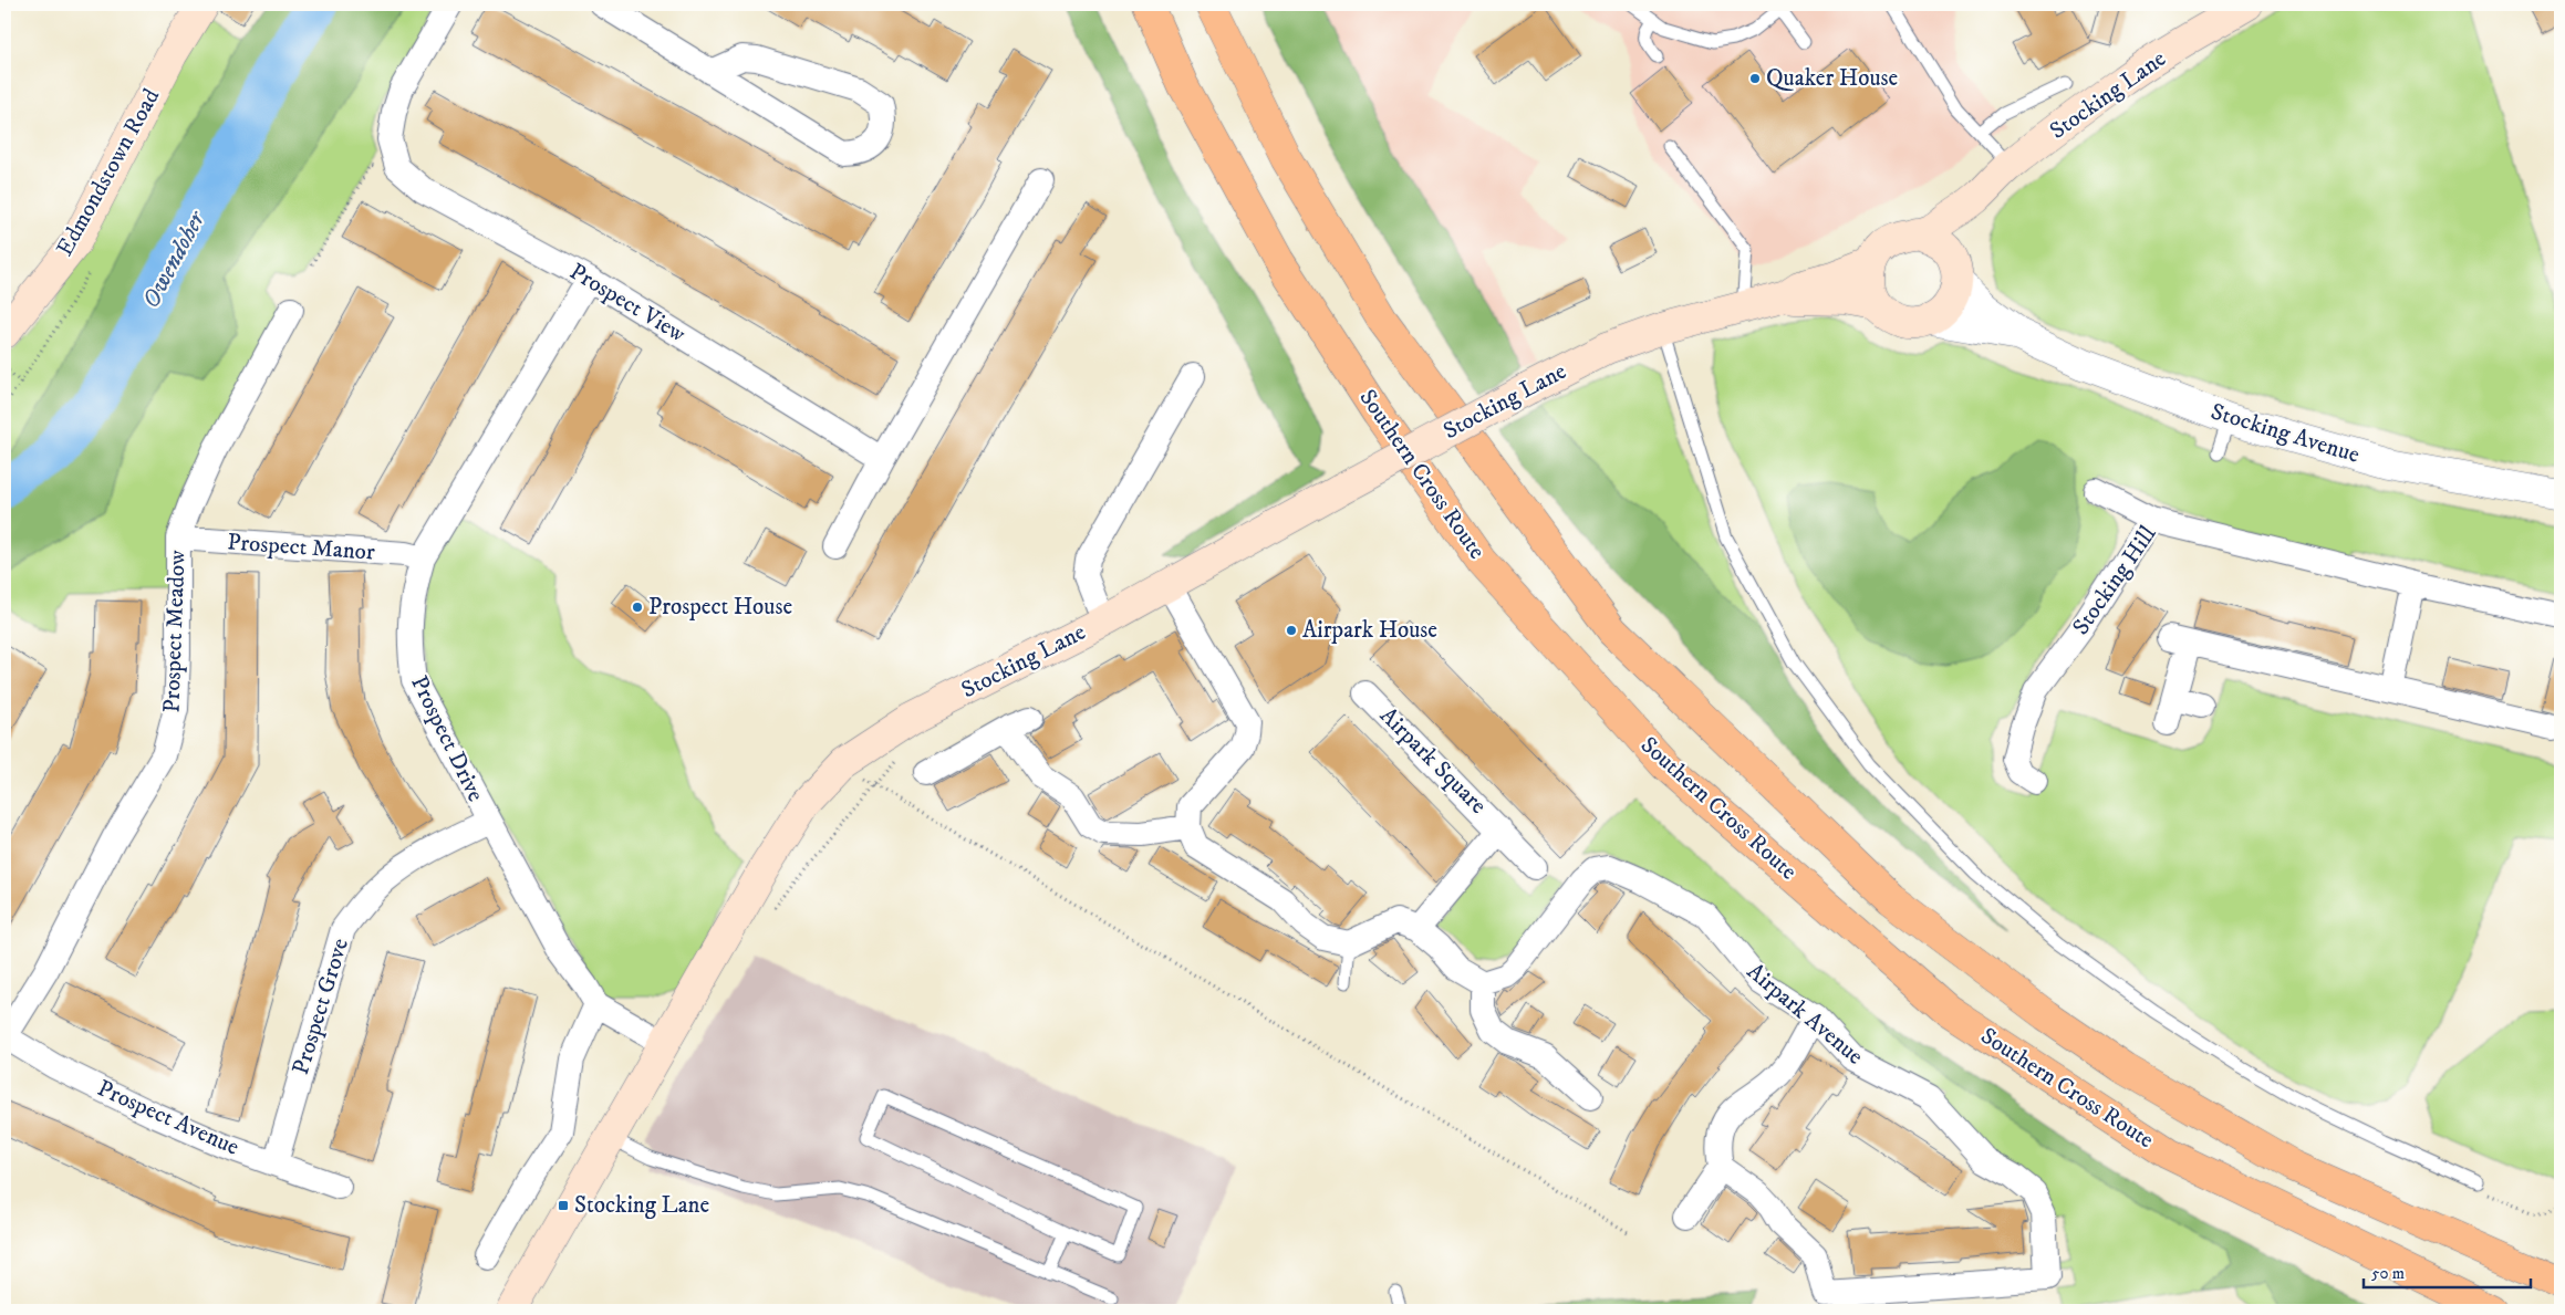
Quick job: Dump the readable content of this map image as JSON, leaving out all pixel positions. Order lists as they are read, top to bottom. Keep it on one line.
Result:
{"streets":{"highway":["Southern Cross Route"],"main road":["Stocking Lane","Edmondstown Road"],"street":["Prospect View","Stocking Avenue","Prospect Manor","Stocking Hill","Prospect Meadow","Prospect Drive","Airpark Square","Prospect Grove","Airpark Avenue","Prospect Avenue"]},"crossings":[["Stocking Lane","Stocking Avenue"],["Stocking Lane","Prospect Drive"],["Prospect View","Prospect Drive"],["Prospect Manor","Prospect Meadow"],["Prospect Manor","Prospect Drive"],["Prospect Meadow","Prospect Avenue"],["Prospect Drive","Prospect Grove"],["Prospect Grove","Prospect Avenue"]],"water":["Owendoher"],"places":{"other":["Quaker House","Prospect House","Airpark House"],"transit":["Stocking Lane"]},"scale_bar":"50 m"}
